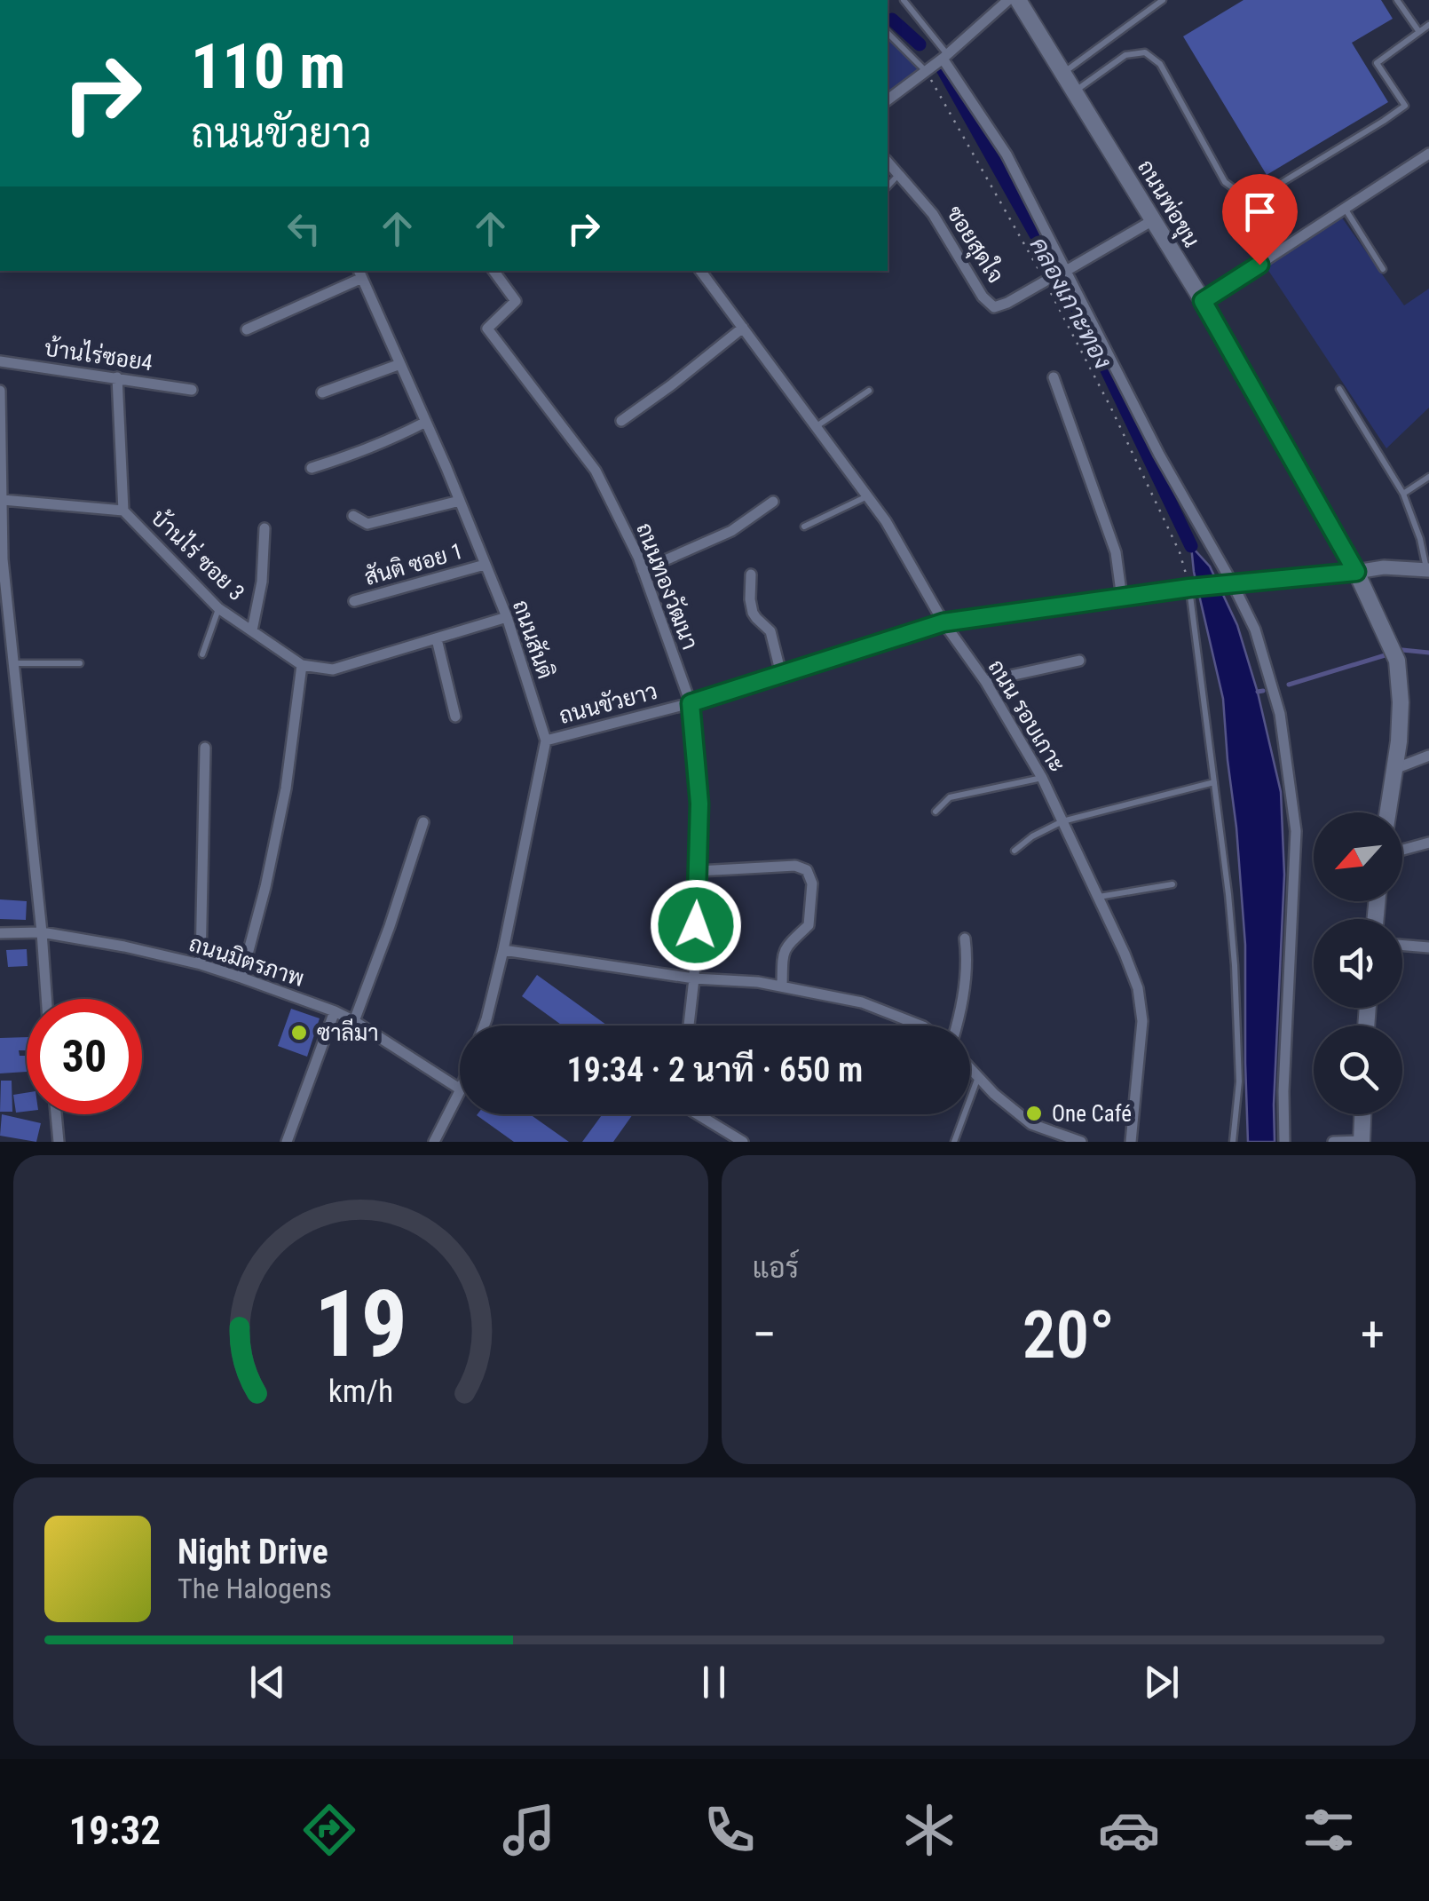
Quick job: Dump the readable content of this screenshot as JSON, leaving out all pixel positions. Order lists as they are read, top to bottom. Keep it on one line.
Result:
{"streets":{"main road":["ถนนพ่อขุน"],"street":["ซอยสุดใจ","บ้านไร่ซอย4","บ้านไร่ ซอย 3","สันติ ซอย 1","ถนนทองวัฒนา","ถนนสันติ","ถนนขัวยาว","ถนน รอบเกาะ","ถนนมิตรภาพ"]},"crossings":[["ถนนพ่อขุน","ถนนขัวยาว"],["สันติ ซอย 1","ถนนสันติ"],["ถนนทองวัฒนา","ถนนขัวยาว"],["ถนนสันติ","ถนนขัวยาว"],["ถนนขัวยาว","ถนน รอบเกาะ"]],"water":["คลองเกาะทอง"],"places":["ซาลีมา","One Café"],"north":"bottom left","page":{"turn":["110 m","ถนนขัวยาว"],"limit":"30","trip":"19:34 · 2 นาที · 650 m","tile":"แอร์","heat":["−","20°","+"],"song":["Night Drive","The Halogens"],"tabs":"19:32","gauge":["19","km/h"]}}
